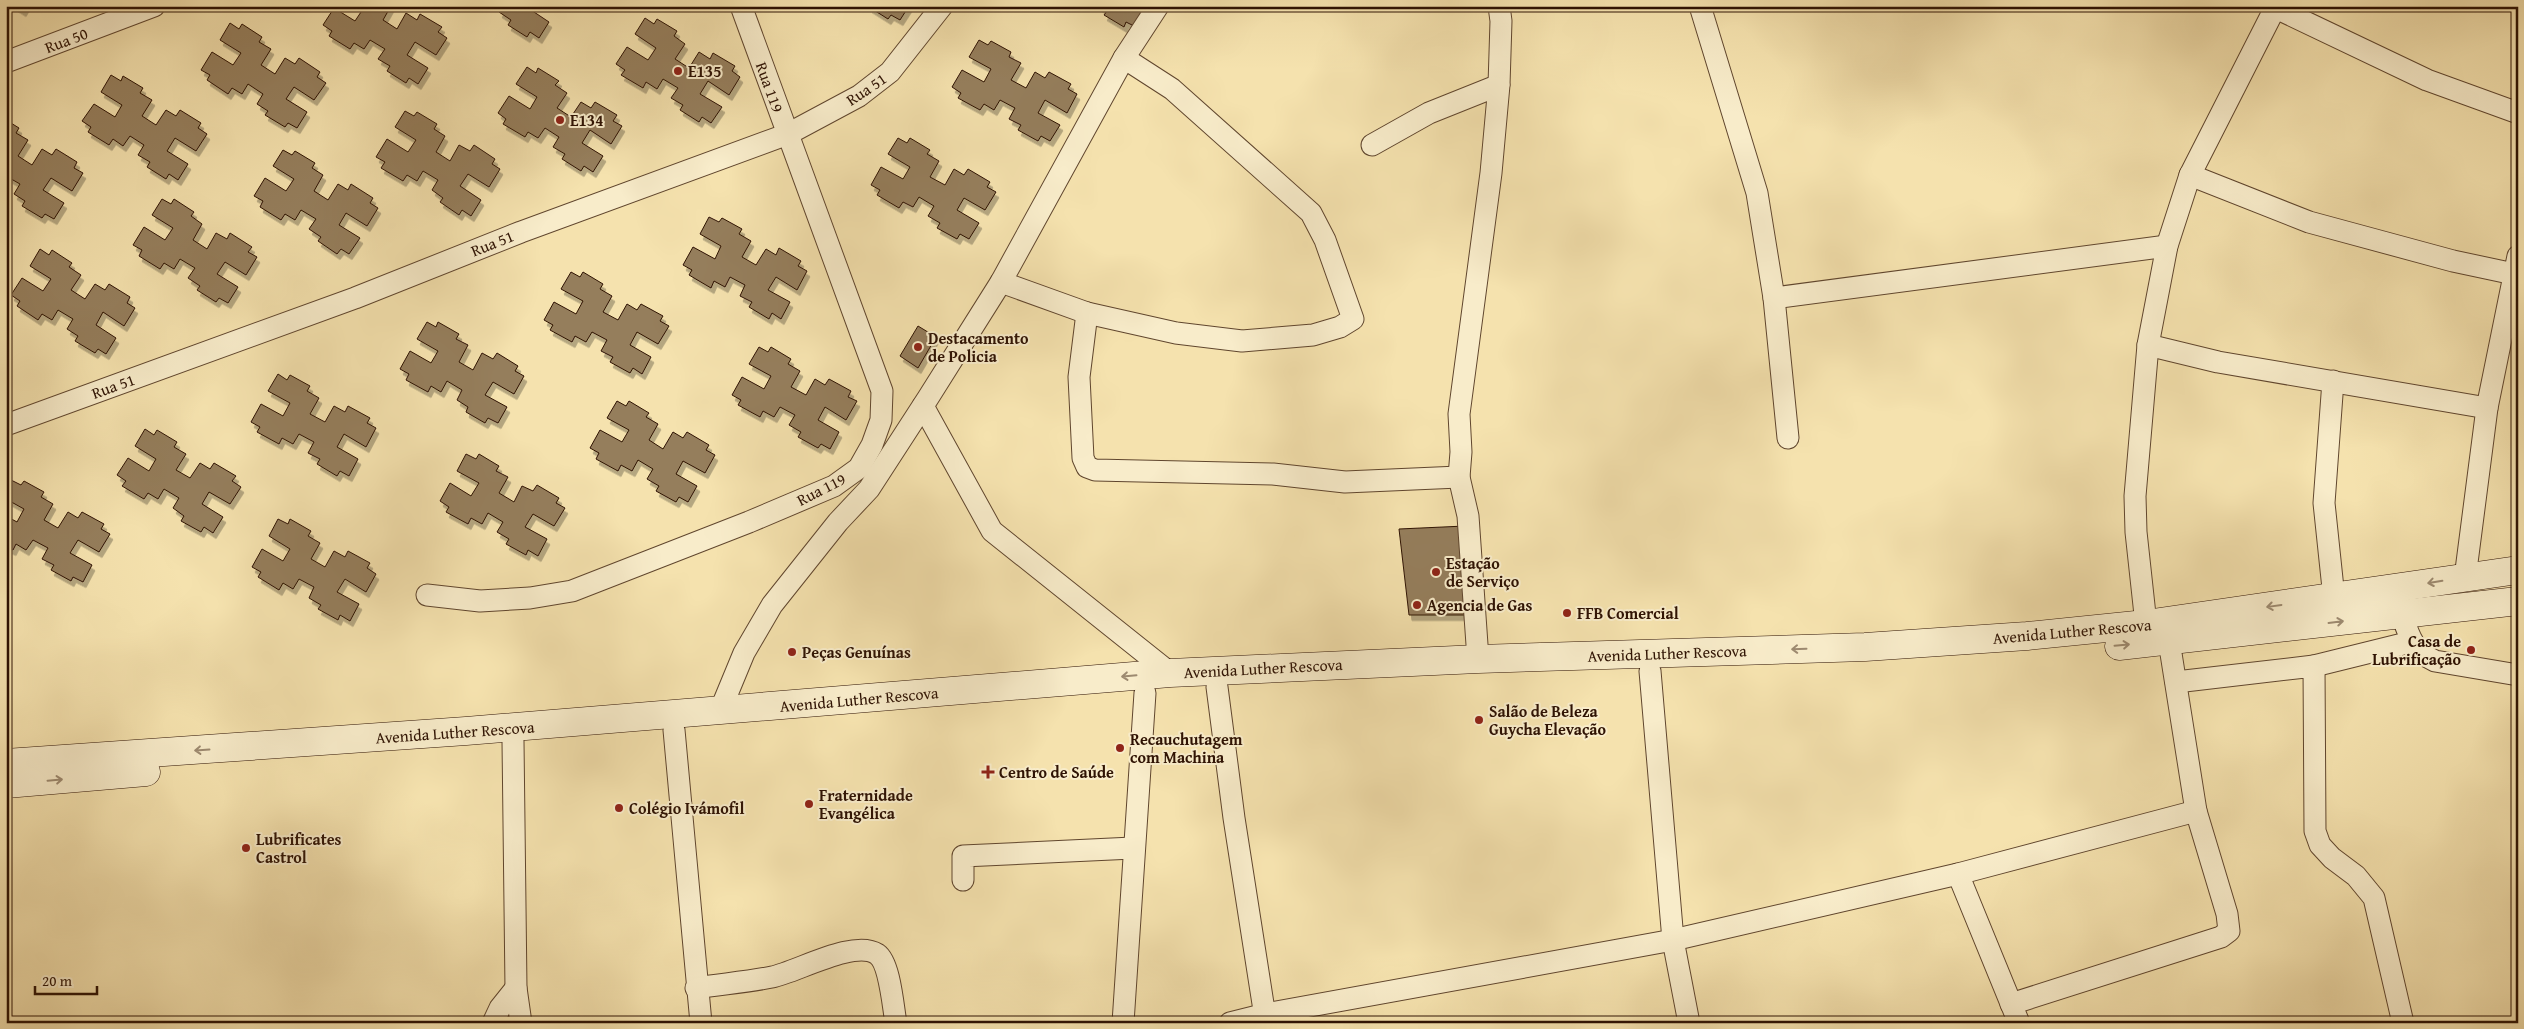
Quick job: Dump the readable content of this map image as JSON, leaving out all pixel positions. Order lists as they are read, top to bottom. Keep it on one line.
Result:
{"streets":{"main road":["Avenida Luther Rescova"],"street":["Rua 50","Rua 119","Rua 51"]},"crossings":[["Rua 119","Rua 51"]],"places":{"other":["E135","E134","Destacamento de Policia","Estação de Serviço","Agencia de Gas","FFB Comercial","Casa de Lubrificação","Peças Genuínas","Salão de Beleza Guycha Elevação","Recauchutagem com Machina","Fraternidade Evangélica","Colégio Ivámofil","Lubrificates Castrol"],"health":["Centro de Saúde"]},"scale_bar":"20 m"}
